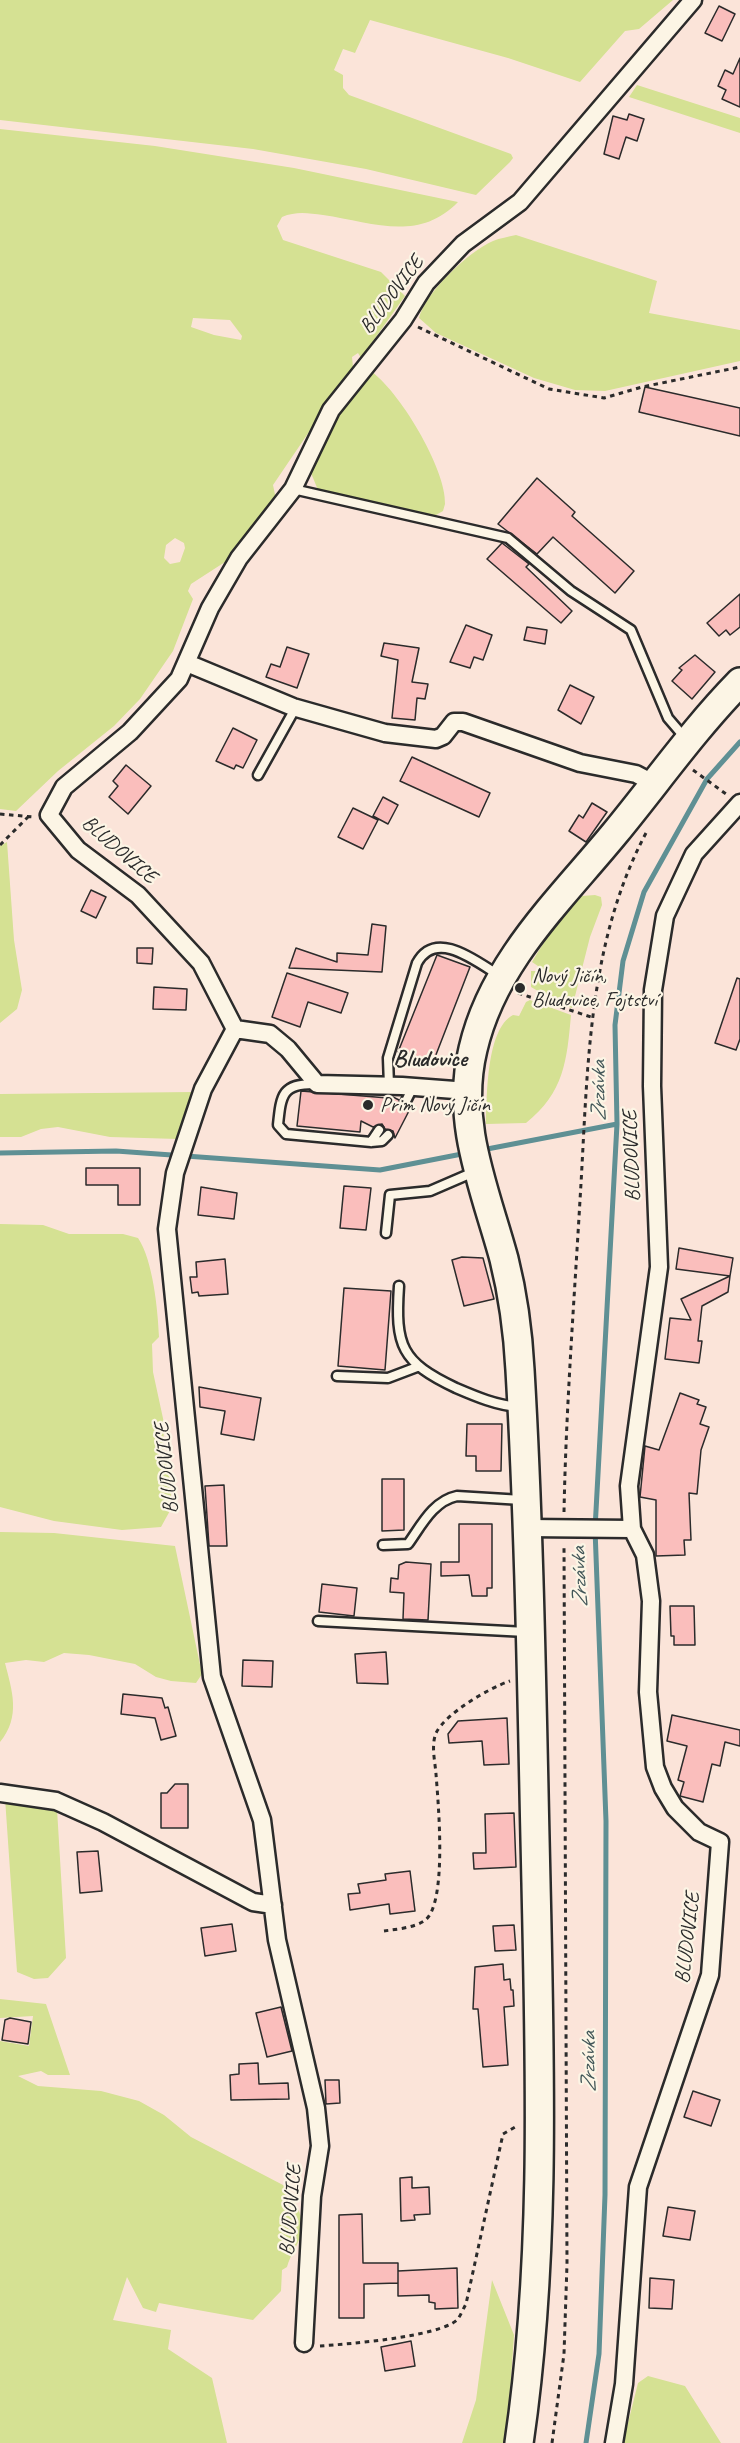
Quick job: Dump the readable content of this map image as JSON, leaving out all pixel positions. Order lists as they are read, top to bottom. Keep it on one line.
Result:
{"streets":{"street":["BLUDOVICE"]},"districts":["Bludovice"],"water":["Zrzávka"],"places":["Nový Jičín, Bludovice, Fojtství","Prim Nový Jičín"]}
